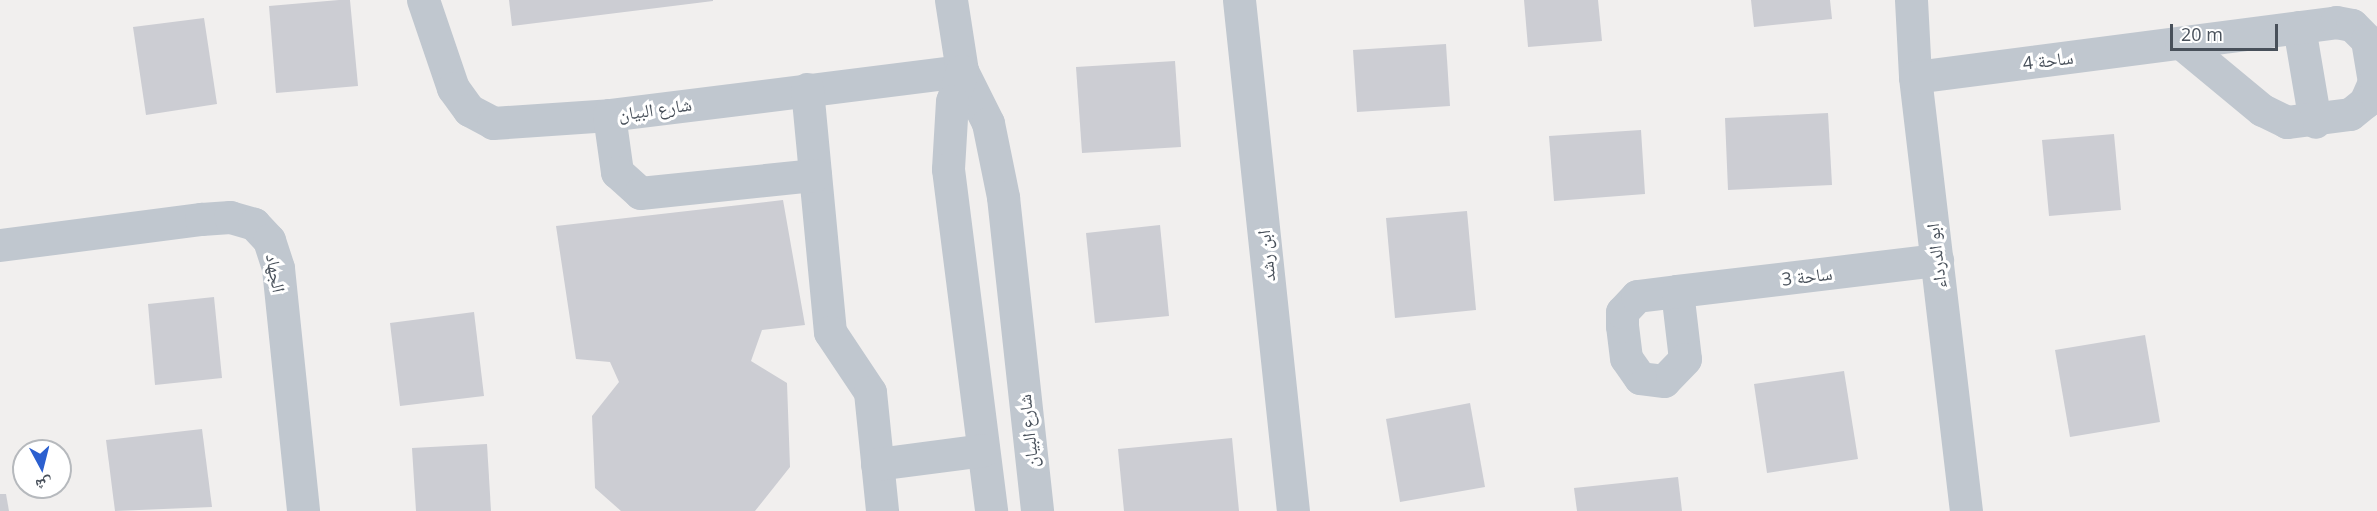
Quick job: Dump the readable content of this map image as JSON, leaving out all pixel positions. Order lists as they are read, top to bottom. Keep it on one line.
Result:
{"streets":{"street":["ساحة 4","شارع البيان","ابن رشد","ابو الدرداء","الجهاد","ساحة 3"]},"crossings":[["ساحة 4","ابو الدرداء"],["ابو الدرداء","ساحة 3"]],"scale_bar":"20 m","north":"bottom"}
